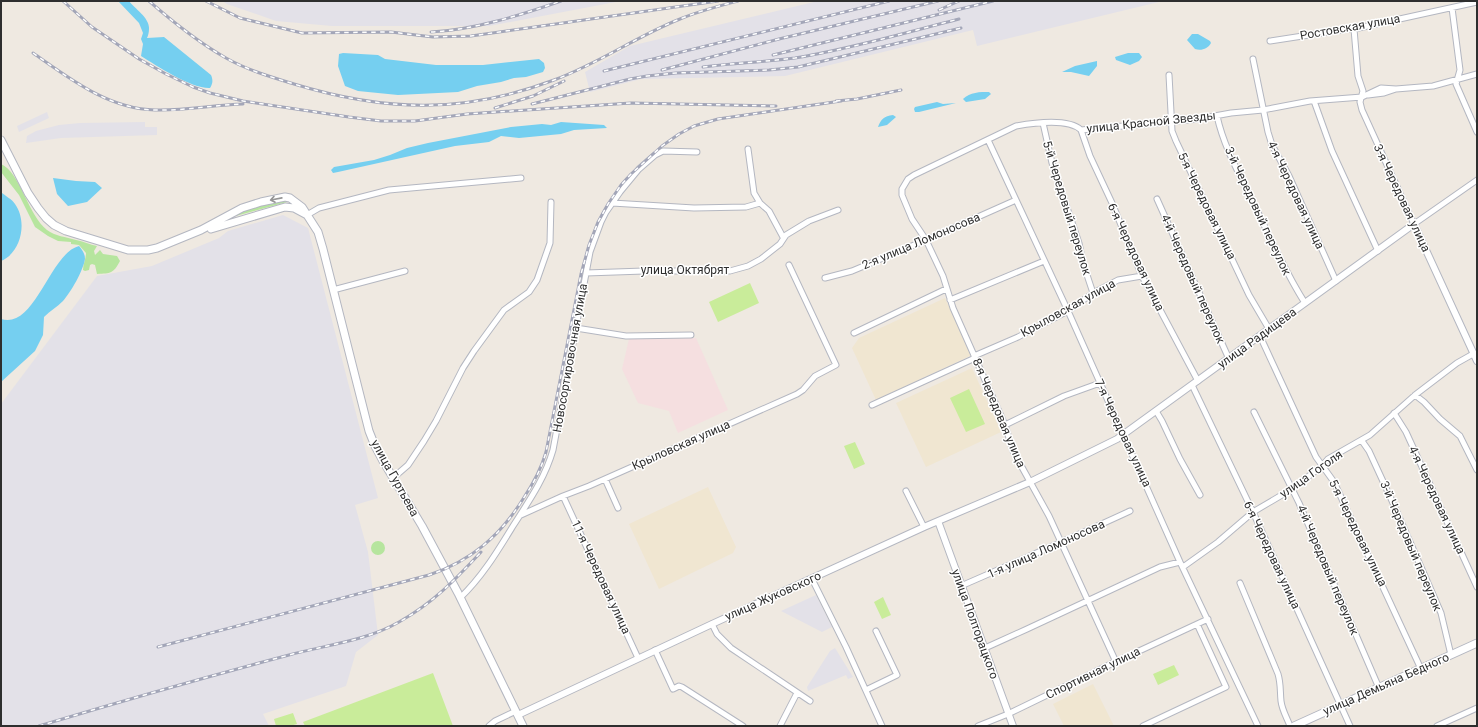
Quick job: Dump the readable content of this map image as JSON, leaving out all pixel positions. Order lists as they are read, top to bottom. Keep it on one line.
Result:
{"streets":{"main road":["улица Гуртьева","улица Демьяна Бедного"],"street":["Ростовская улица","улица Красной Звезды","4-я Чередовая улица","3-я Чередовая улица","5-я Чередовая улица","5-й Чередовый переулок","3-й Чередовый переулок","2-я улица Ломоносова","6-я Чередовая улица","улица Октябрят","4-й Чередовый переулок","Крыловская улица","улица Радищева","Новосортировочная улица","8-я Чередовая улица","7-я Чередовая улица","улица Гоголя","1-я улица Ломоносова","11-я Чередовая улица","улица Жуковского","улица Полторацкого","Спортивная улица"]},"crossings":[["Ростовская улица","3-я Чередовая улица"],["улица Красной Звезды","4-я Чередовая улица"],["улица Красной Звезды","3-я Чередовая улица"],["улица Красной Звезды","5-я Чередовая улица"],["улица Красной Звезды","5-й Чередовый переулок"],["улица Красной Звезды","3-й Чередовый переулок"],["улица Красной Звезды","6-я Чередовая улица"],["улица Красной Звезды","8-я Чередовая улица"],["улица Красной Звезды","7-я Чередовая улица"],["4-я Чередовая улица","улица Радищева"],["4-я Чередовая улица","улица Гоголя"],["3-я Чередовая улица","улица Радищева"],["3-я Чередовая улица","улица Гоголя"],["5-я Чередовая улица","улица Радищева"],["5-я Чередовая улица","улица Гоголя"],["5-я Чередовая улица","улица Демьяна Бедного"],["5-й Чередовый переулок","Крыловская улица"],["3-й Чередовый переулок","улица Радищева"],["3-й Чередовый переулок","улица Гоголя"],["3-й Чередовый переулок","улица Демьяна Бедного"],["2-я улица Ломоносова","8-я Чередовая улица"],["2-я улица Ломоносова","7-я Чередовая улица"],["6-я Чередовая улица","Крыловская улица"],["6-я Чередовая улица","улица Радищева"],["6-я Чередовая улица","улица Гоголя"],["6-я Чередовая улица","улица Демьяна Бедного"],["улица Октябрят","Новосортировочная улица"],["4-й Чередовый переулок","улица Радищева"],["4-й Чередовый переулок","улица Гоголя"],["4-й Чередовый переулок","улица Демьяна Бедного"],["Крыловская улица","Новосортировочная улица"],["Крыловская улица","8-я Чередовая улица"],["Крыловская улица","7-я Чередовая улица"],["Крыловская улица","11-я Чередовая улица"],["улица Радищева","8-я Чередовая улица"],["улица Радищева","7-я Чередовая улица"],["улица Радищева","улица Жуковского"],["Новосортировочная улица","улица Гуртьева"],["8-я Чередовая улица","улица Гоголя"],["8-я Чередовая улица","1-я улица Ломоносова"],["8-я Чередовая улица","улица Жуковского"],["8-я Чередовая улица","Спортивная улица"],["7-я Чередовая улица","улица Гоголя"],["7-я Чередовая улица","Спортивная улица"],["улица Гоголя","улица Полторацкого"],["улица Гуртьева","улица Жуковского"],["1-я улица Ломоносова","улица Полторацкого"],["11-я Чередовая улица","улица Жуковского"],["улица Жуковского","улица Полторацкого"],["улица Полторацкого","Спортивная улица"]]}
